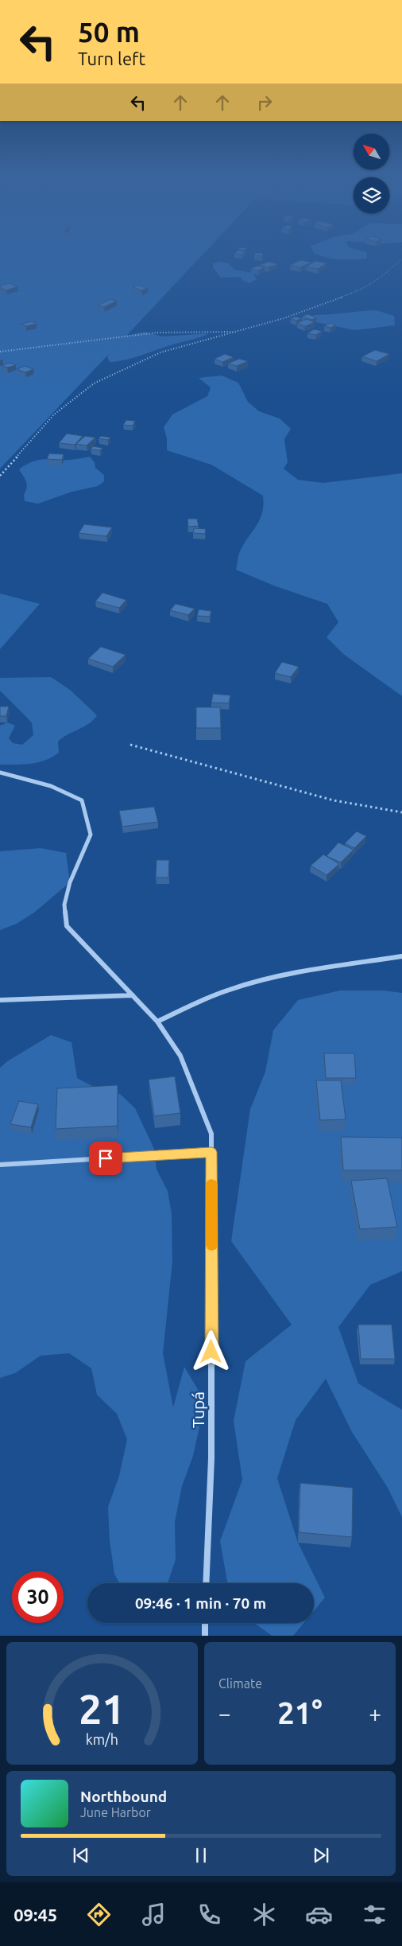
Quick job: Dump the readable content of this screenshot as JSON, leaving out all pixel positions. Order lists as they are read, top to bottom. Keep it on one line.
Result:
{"streets":{"street":["Tupá"]},"north":"top left","page":{"turn":["50 m","Turn left"],"limit":"30","trip":"09:46 · 1 min · 70 m","tile":"Climate","heat":["−","21°","+"],"song":["Northbound","June Harbor"],"tabs":"09:45","gauge":["21","km/h"]}}
